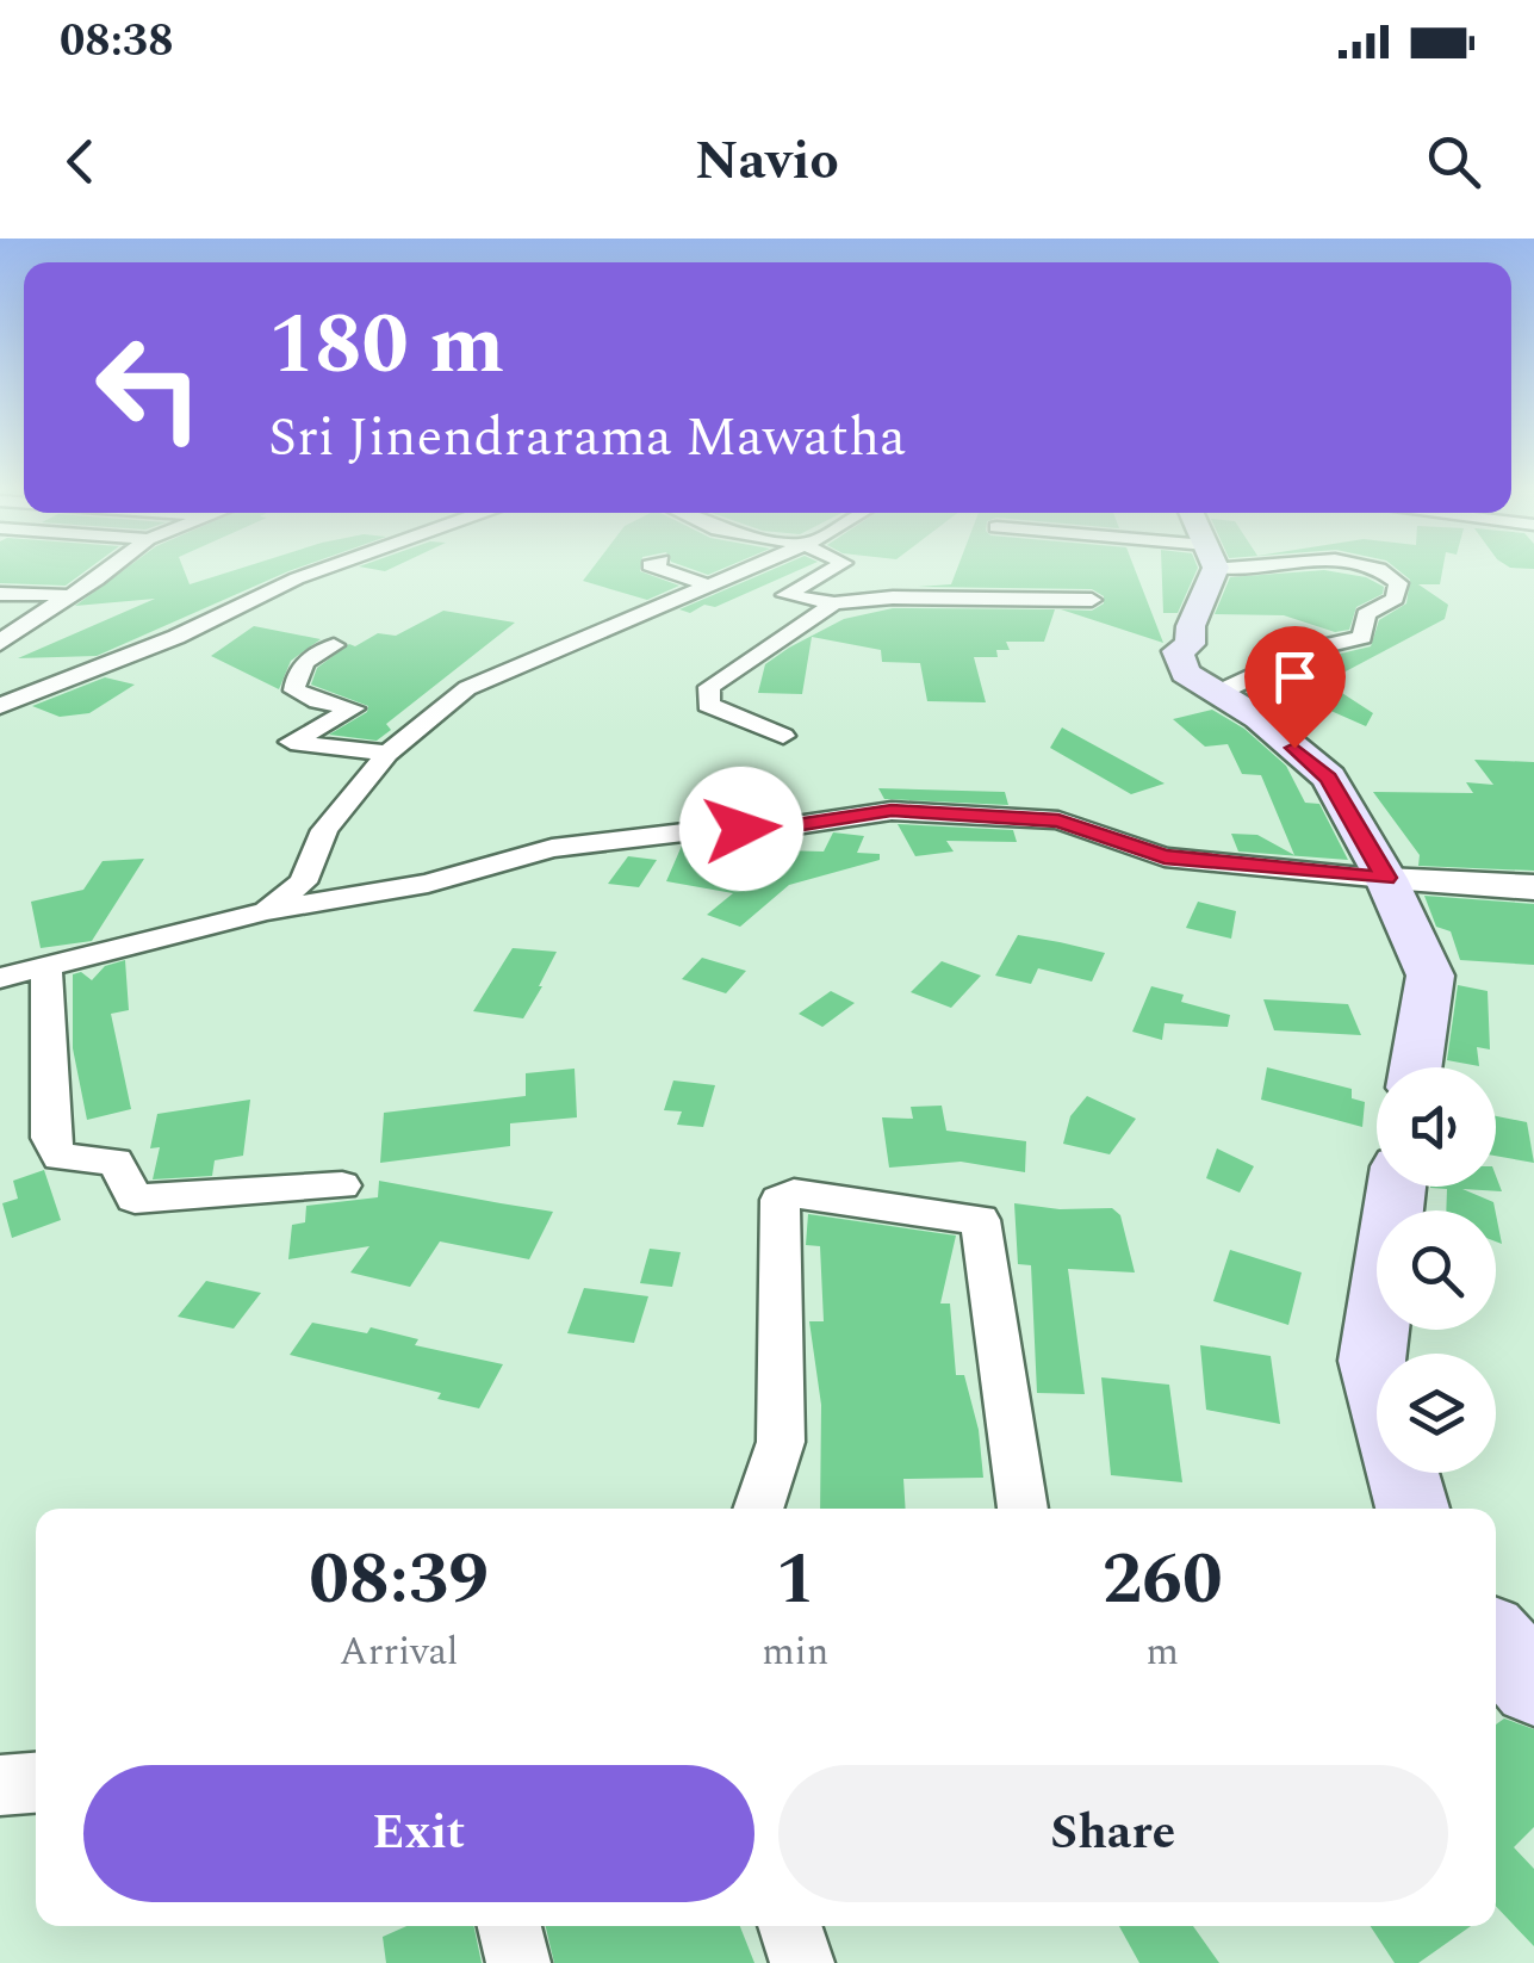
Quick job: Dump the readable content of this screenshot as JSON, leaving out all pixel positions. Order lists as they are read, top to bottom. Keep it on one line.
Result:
{"page":{"status":"08:38","header":"Navio","turn":["180 m","Sri Jinendrarama Mawatha"],"eta":["08:39","Arrival","1","min","260","m"],"buttons":["Exit","Share"]}}
